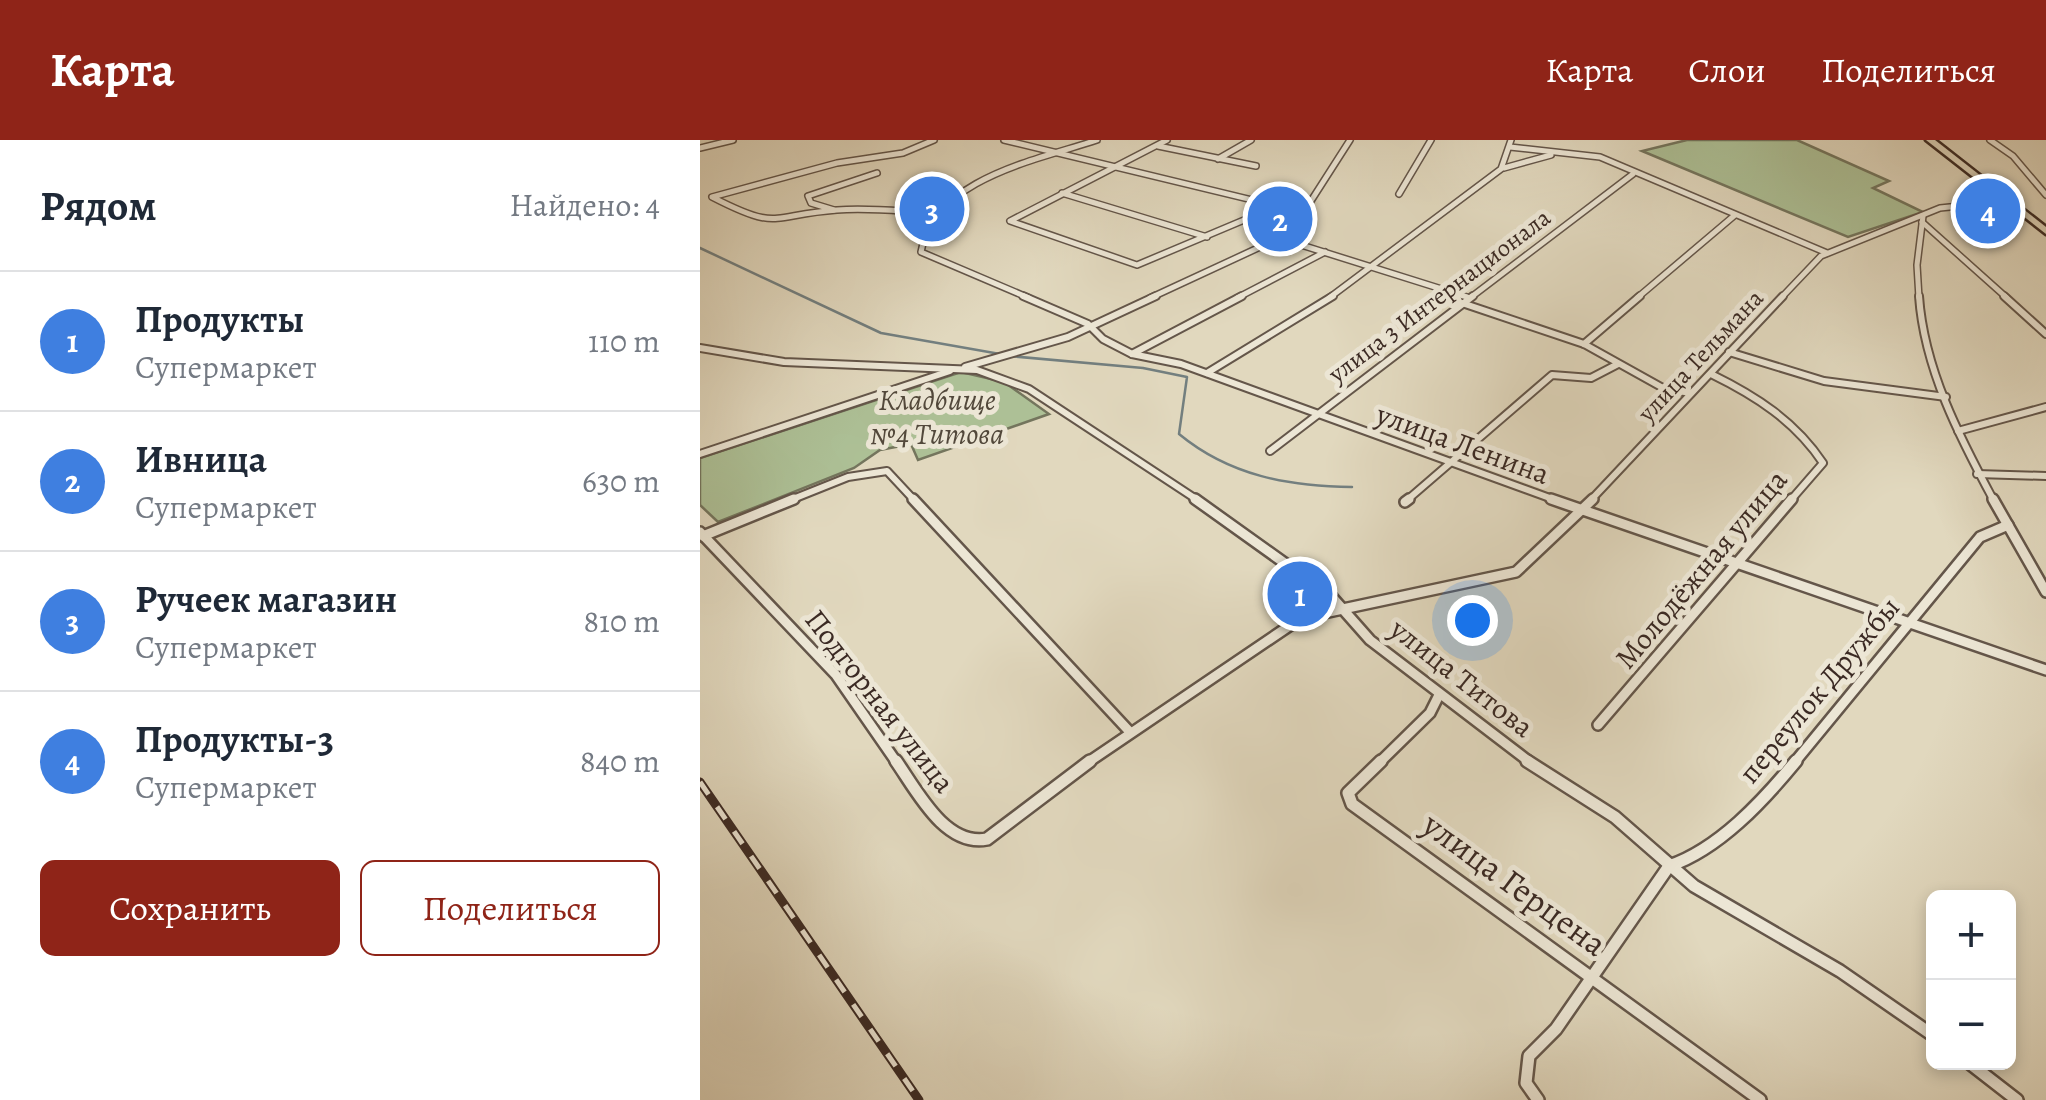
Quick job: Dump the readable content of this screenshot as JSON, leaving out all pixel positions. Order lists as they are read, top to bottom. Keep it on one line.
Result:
{"streets":{"street":["улица 3 Интернационала","улица Тельмана","улица Ленина","Молодёжная улица","улица Титова","переулок Дружбы","Подгорная улица","улица Герцена"]},"crossings":[["улица 3 Интернационала","улица Ленина"],["улица Тельмана","улица Ленина"],["улица Тельмана","Молодёжная улица"],["улица Тельмана","улица Титова"],["улица Ленина","Молодёжная улица"],["улица Ленина","переулок Дружбы"],["улица Титова","переулок Дружбы"],["улица Титова","улица Герцена"],["переулок Дружбы","улица Герцена"]],"parks":["Кладбище №4 Титова"],"page":{"header":"Карта","nav":["Карта","Слои","Поделиться"],"heading":["Рядом","Найдено: 4"],"pins":["3","4","2","1"],"list":[{"mark":"1","name":"Продукты","note":"Супермаркет","value":"110 m"},{"mark":"2","name":"Ивница","note":"Супермаркет","value":"630 m"},{"mark":"3","name":"Ручеек магазин","note":"Супермаркет","value":"810 m"},{"mark":"4","name":"Продукты-3","note":"Супермаркет","value":"840 m"}],"buttons":["Сохранить","Поделиться"],"map_buttons":["+","−"]}}
